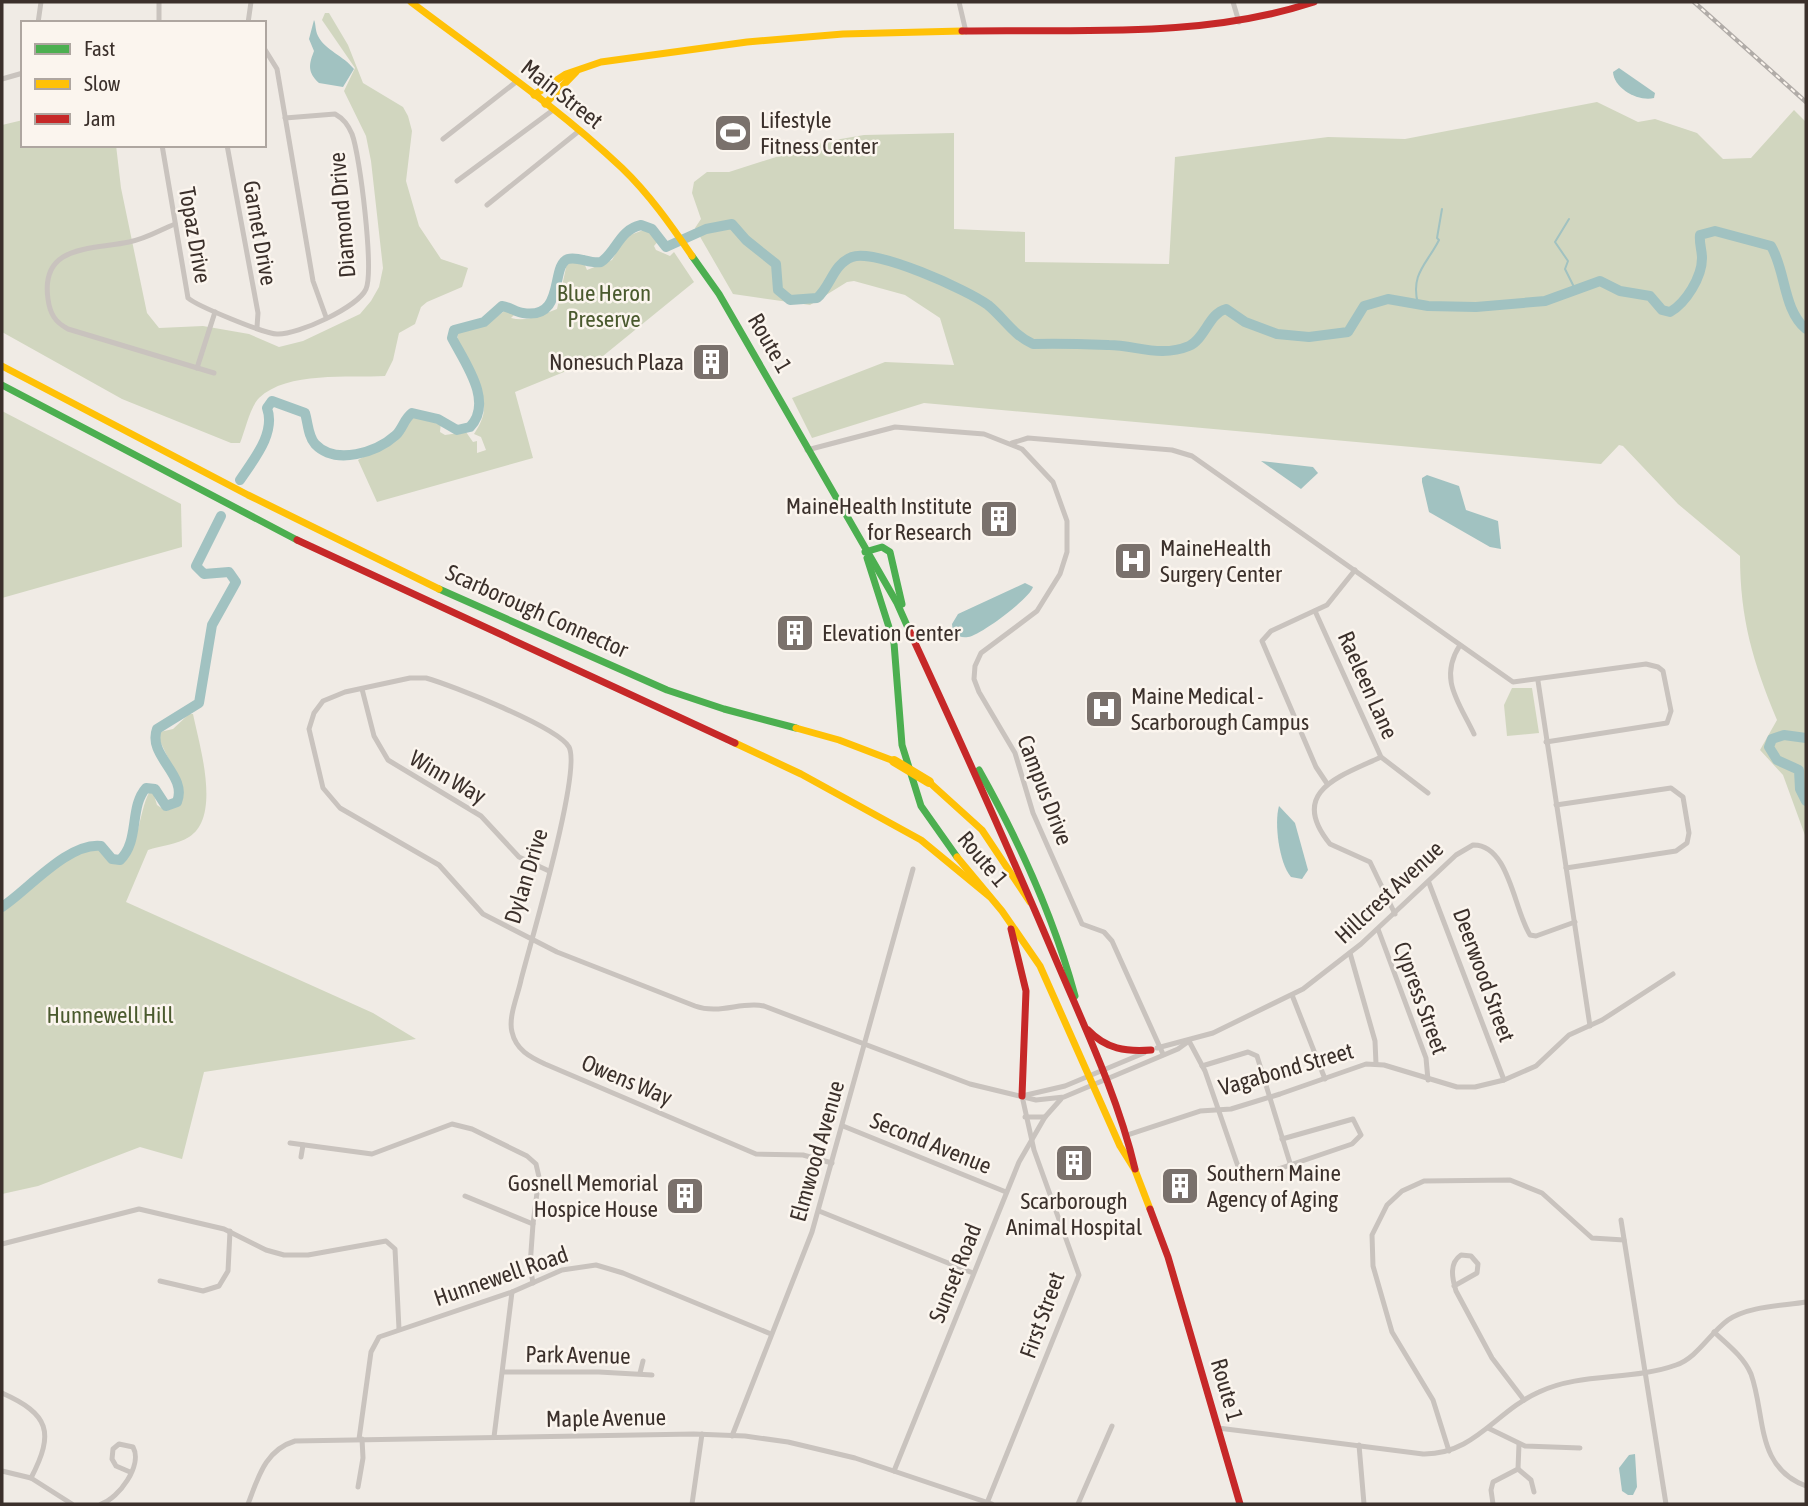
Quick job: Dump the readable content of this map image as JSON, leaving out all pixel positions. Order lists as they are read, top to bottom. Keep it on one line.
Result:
{"streets":{"main road":["Main Street","Route 1","Scarborough Connector"],"street":["Diamond Drive","Garnet Drive","Topaz Drive","Raeleen Lane","Winn Way","Campus Drive","Dylan Drive","Hillcrest Avenue","Deerwood Street","Cypress Street","Vagabond Street","Owens Way","Second Avenue","Elmwood Avenue","Sunset Road","Hunnewell Road","First Street","Park Avenue","Maple Avenue"]},"crossings":[["Main Street","Route 1"],["Diamond Drive","Garnet Drive"],["Diamond Drive","Topaz Drive"],["Garnet Drive","Topaz Drive"],["Route 1","Scarborough Connector"],["Route 1","Campus Drive"],["Route 1","Hillcrest Avenue"],["Route 1","Vagabond Street"],["Winn Way","Dylan Drive"],["Campus Drive","Hillcrest Avenue"],["Dylan Drive","Owens Way"],["Hillcrest Avenue","Deerwood Street"],["Hillcrest Avenue","Cypress Street"],["Deerwood Street","Vagabond Street"],["Cypress Street","Vagabond Street"],["Owens Way","Elmwood Avenue"],["Second Avenue","Elmwood Avenue"],["Second Avenue","Sunset Road"],["Elmwood Avenue","Hunnewell Road"],["Elmwood Avenue","Maple Avenue"],["Sunset Road","First Street"],["Sunset Road","Maple Avenue"],["Hunnewell Road","Maple Avenue"],["First Street","Maple Avenue"]],"parks":["Blue Heron Preserve","Hunnewell Hill"],"places":{"sports":["Lifestyle Fitness Center"],"building":["Nonesuch Plaza","MaineHealth Institute for Research","Elevation Center","Scarborough Animal Hospital","Southern Maine Agency of Aging","Gosnell Memorial Hospice House"],"hospital":["MaineHealth Surgery Center","Maine Medical - Scarborough Campus"]},"legend":["Fast","Slow","Jam"]}
